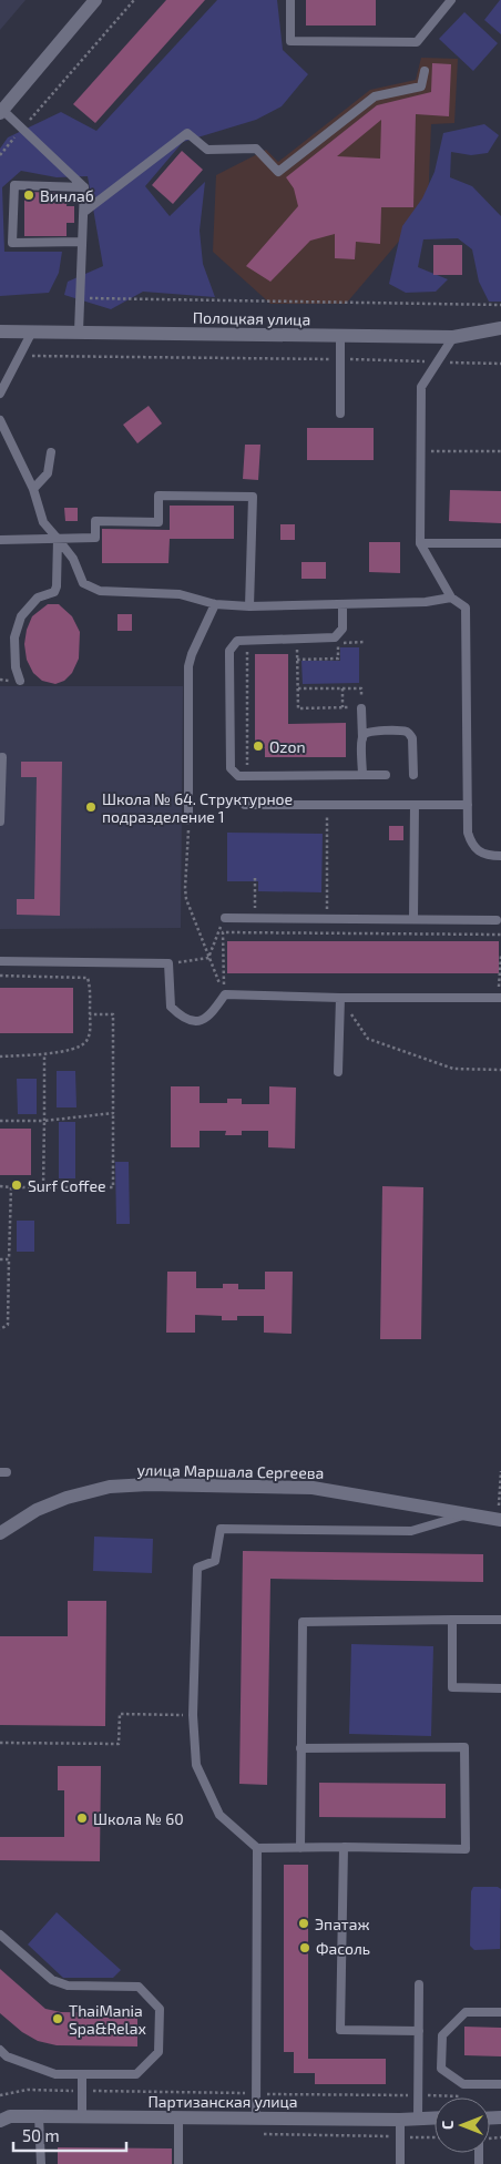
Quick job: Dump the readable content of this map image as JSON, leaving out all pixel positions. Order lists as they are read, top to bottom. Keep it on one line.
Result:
{"streets":{"street":["Полоцкая улица","улица Маршала Сергеева","Партизанская улица"]},"places":["Винлаб","Ozon","Школа № 64. Структурное подразделение 1","Surf Coffee","Школа № 60","Эпатаж","Фасоль","ThaiMania Spa&Relax"],"scale_bar":"50 m","north":"left"}
